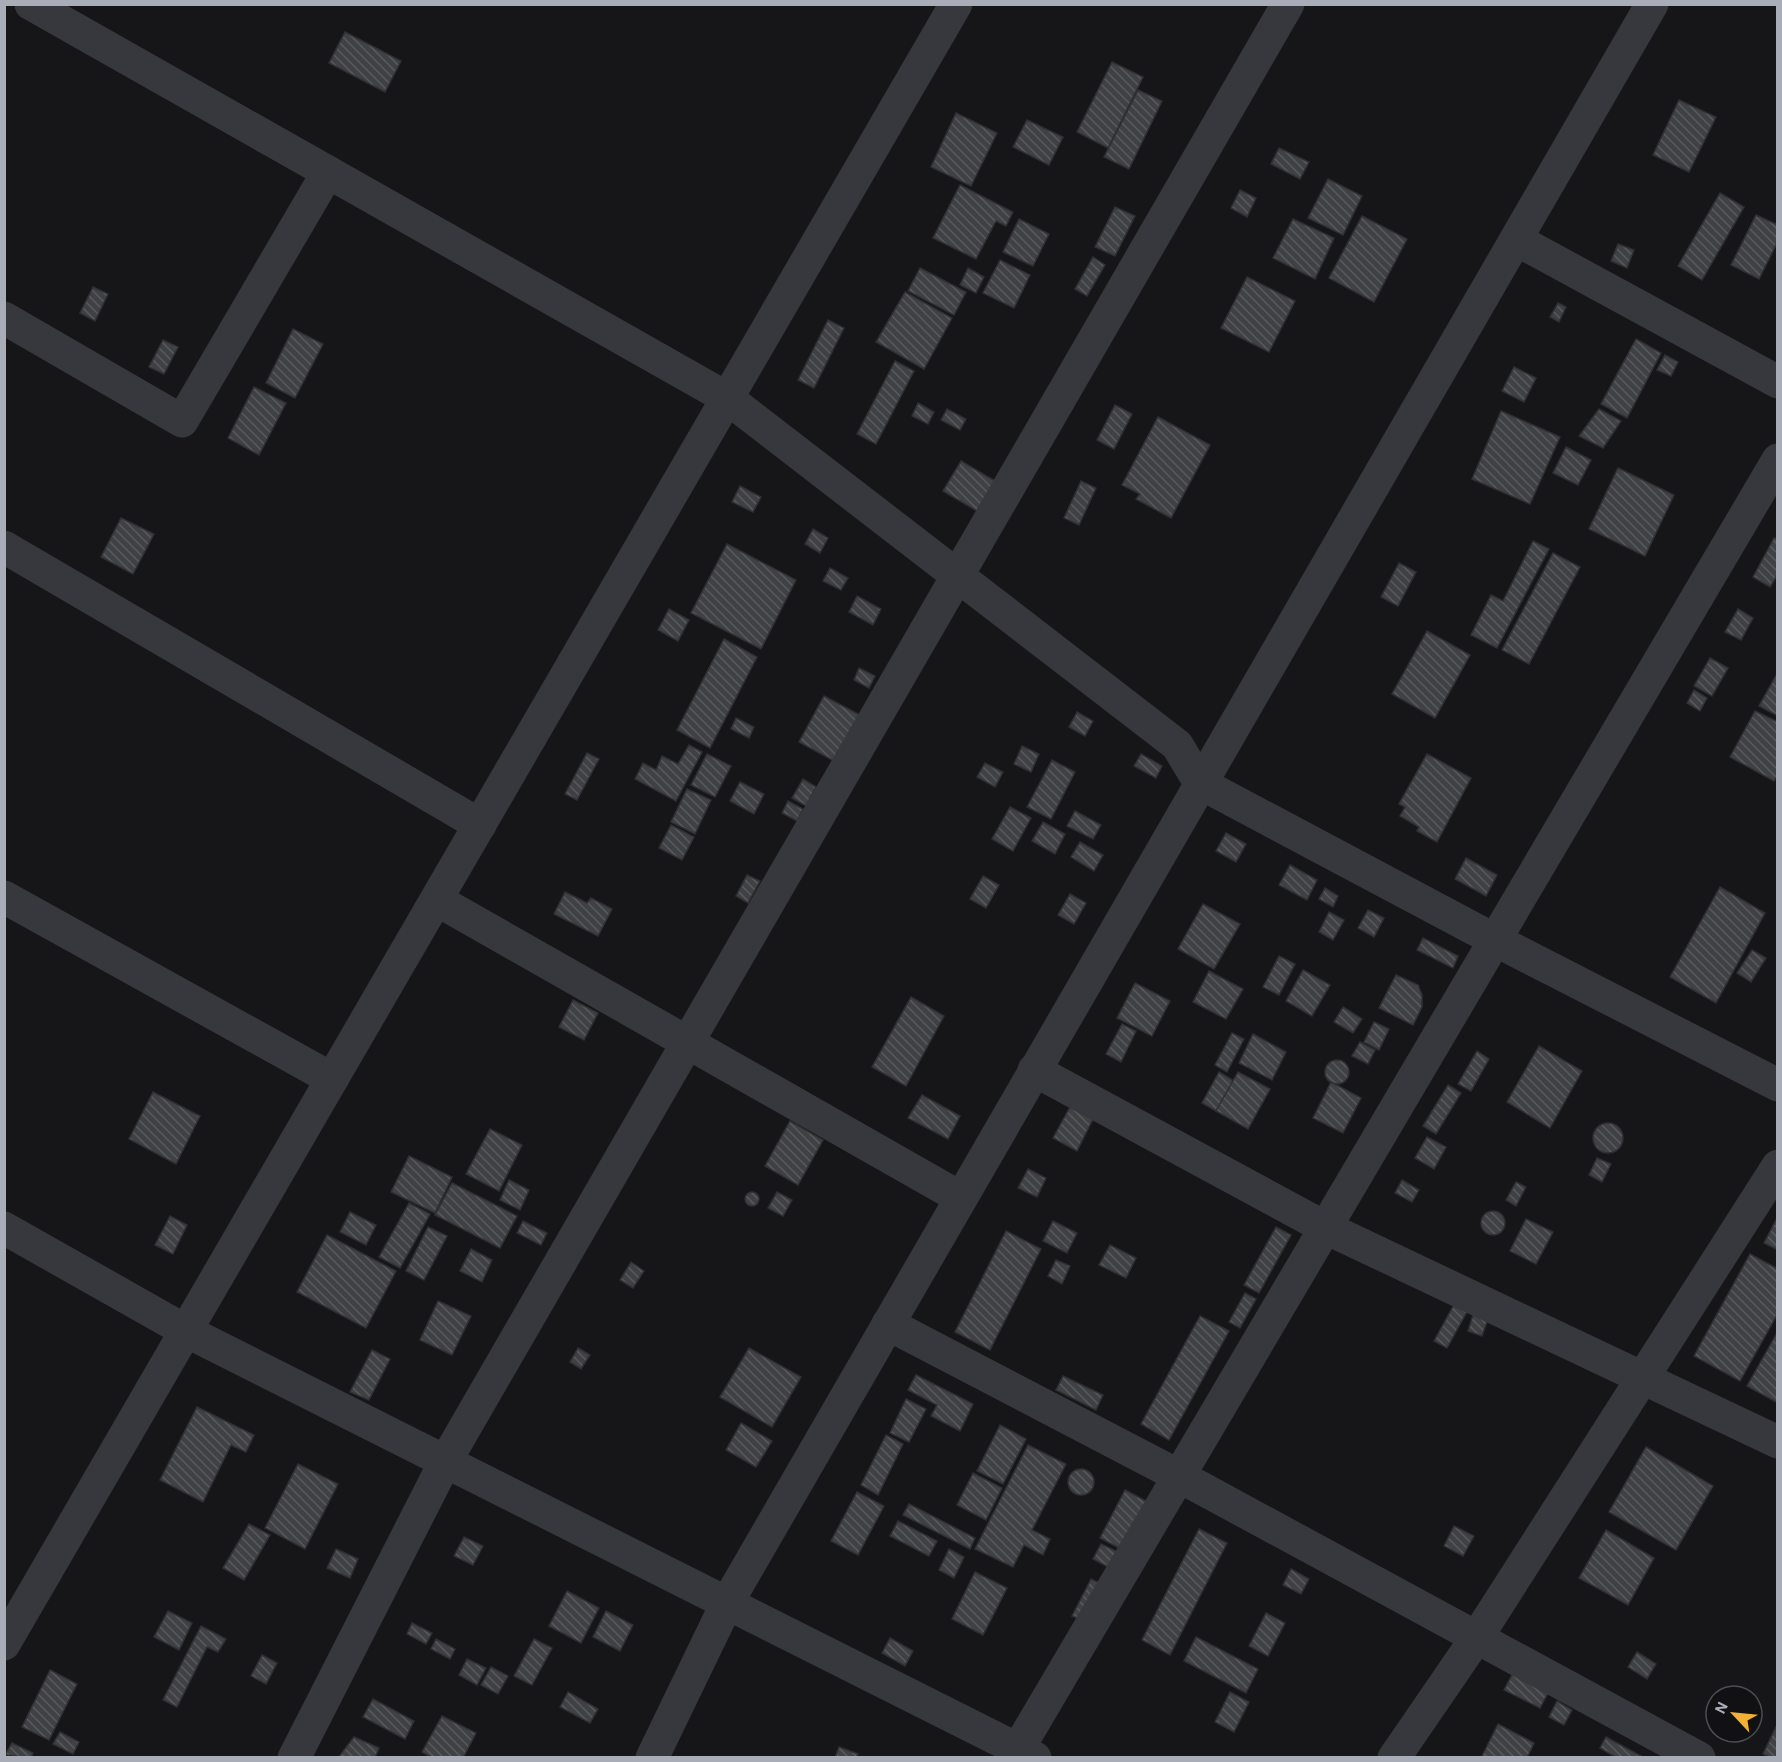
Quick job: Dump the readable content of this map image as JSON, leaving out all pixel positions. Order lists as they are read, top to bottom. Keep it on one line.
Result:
{"north":"top left"}
